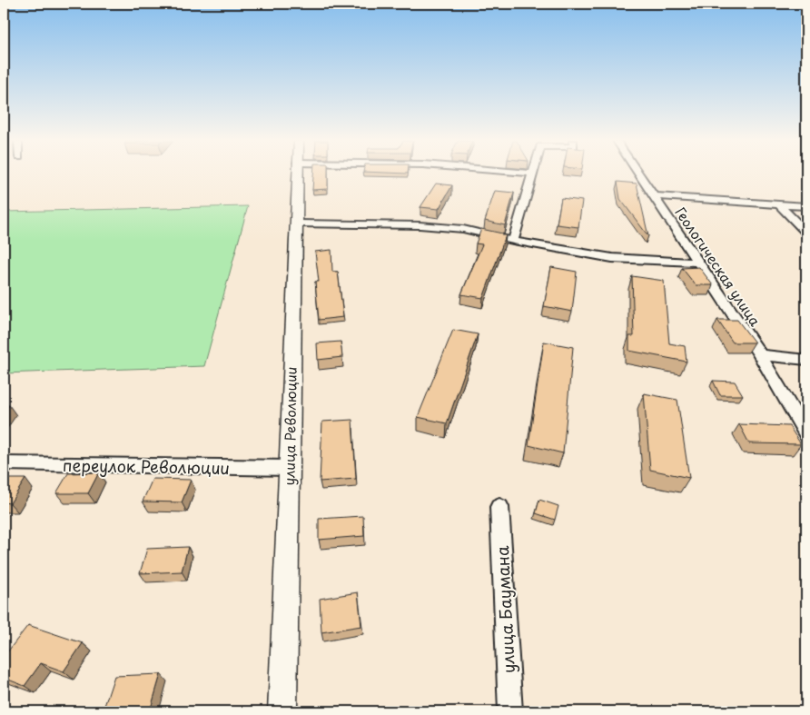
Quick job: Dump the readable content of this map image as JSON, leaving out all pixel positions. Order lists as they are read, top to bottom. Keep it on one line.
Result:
{"streets":{"street":["Геологическая улица","улица Революции","переулок Революции","улица Баумана"]},"crossings":[["улица Революции","переулок Революции"]]}
